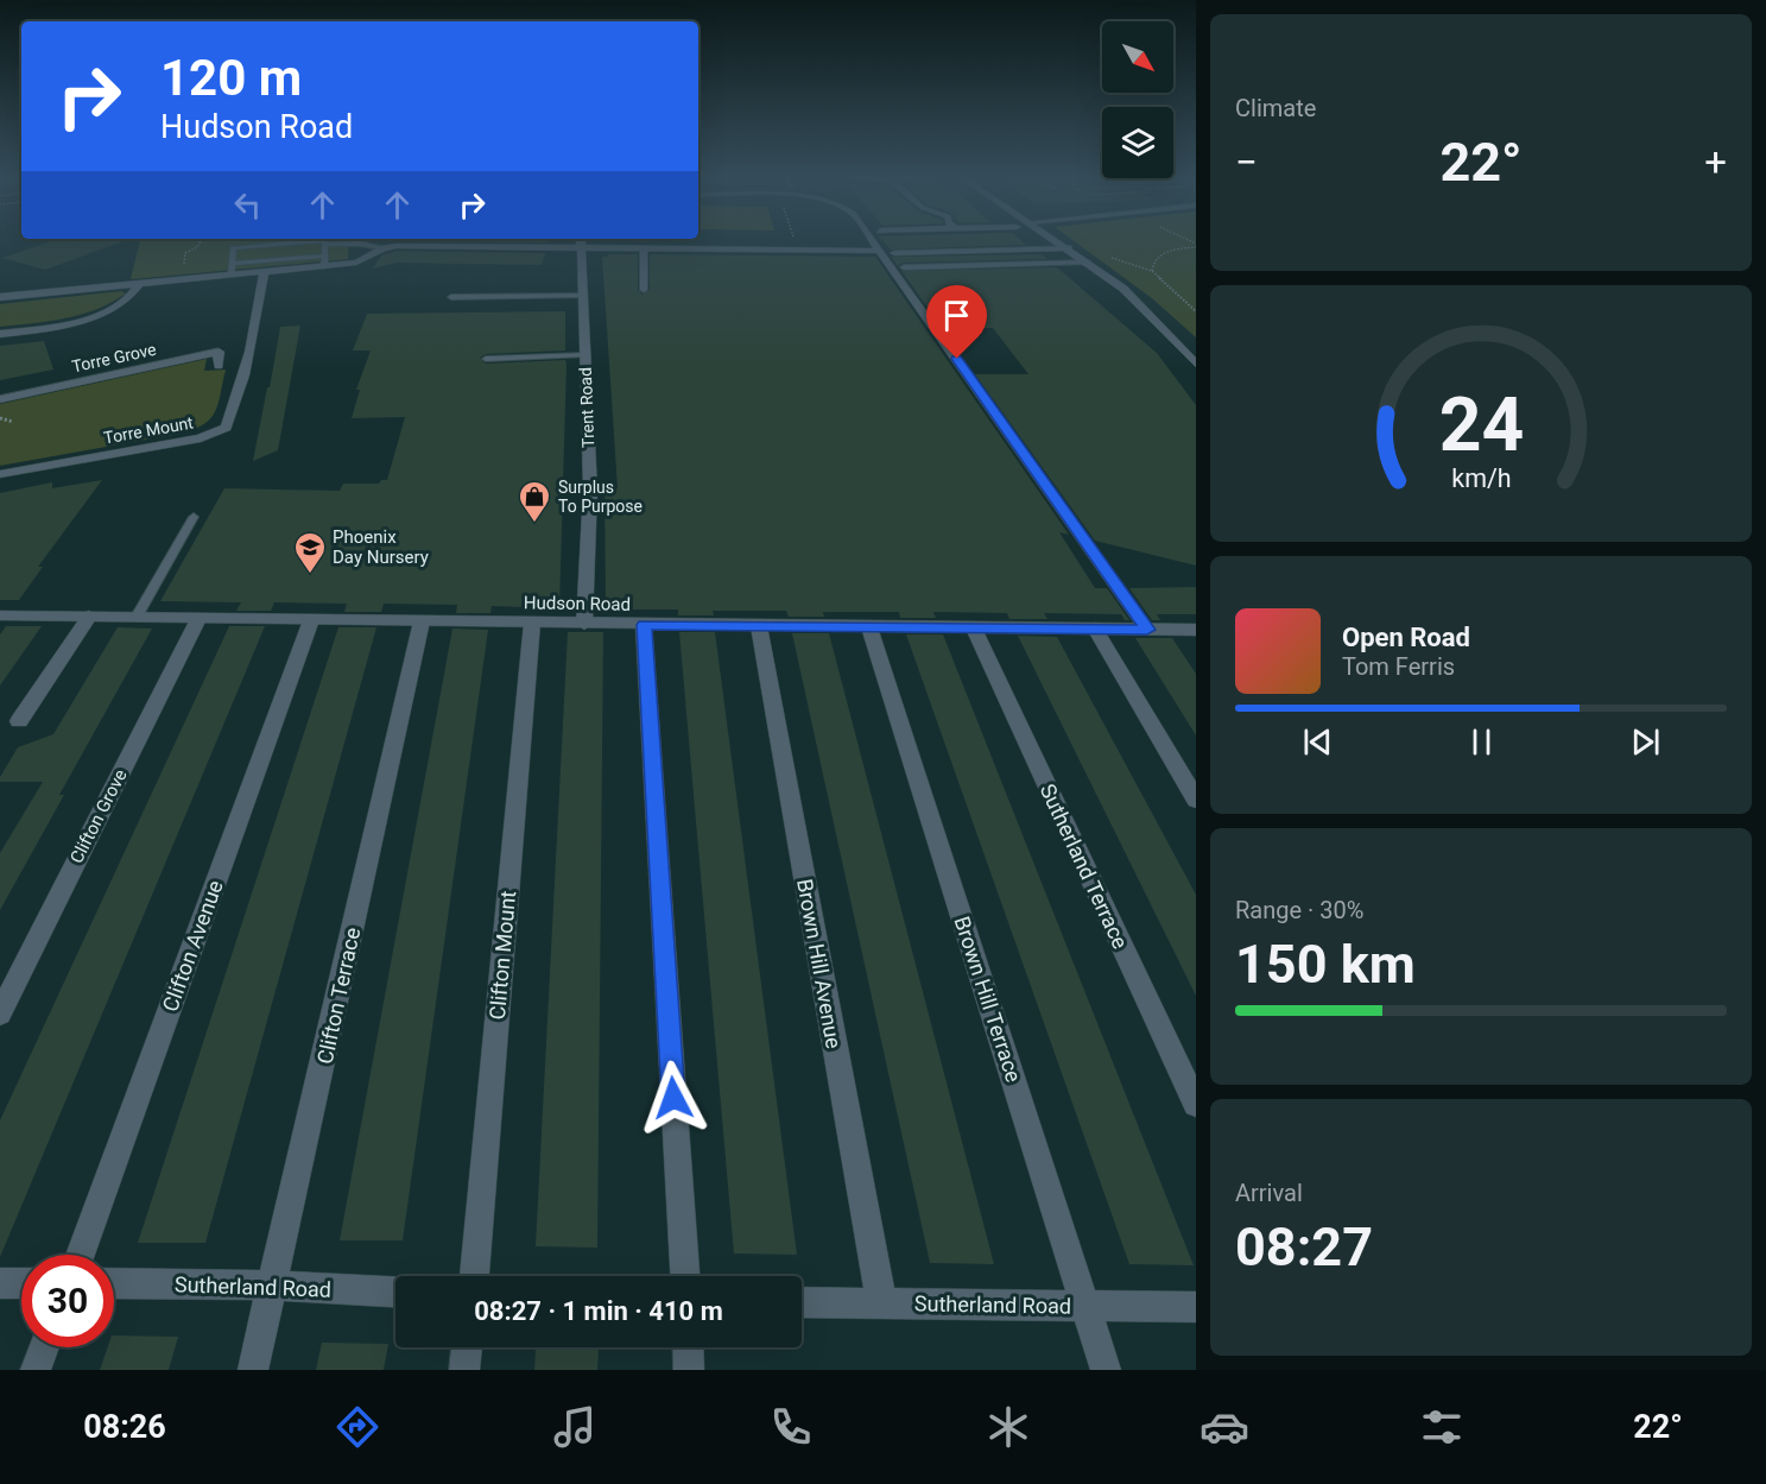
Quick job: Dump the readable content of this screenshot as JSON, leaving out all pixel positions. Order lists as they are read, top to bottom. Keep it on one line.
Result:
{"streets":{"street":["Torre Grove","Trent Road","Torre Mount","Hudson Road","Clifton Grove","Sutherland Terrace","Clifton Avenue","Clifton Mount","Brown Hill Avenue","Clifton Terrace","Brown Hill Terrace","Sutherland Road"]},"crossings":[["Trent Road","Hudson Road"],["Hudson Road","Clifton Grove"],["Hudson Road","Sutherland Terrace"],["Hudson Road","Clifton Avenue"],["Hudson Road","Clifton Mount"],["Hudson Road","Brown Hill Avenue"],["Hudson Road","Clifton Terrace"],["Hudson Road","Brown Hill Terrace"],["Brown Hill Avenue","Sutherland Road"],["Clifton Terrace","Sutherland Road"],["Brown Hill Terrace","Sutherland Road"]],"places":{"shop":["Surplus To Purpose"],"school or university":["Phoenix Day Nursery"]},"north":"bottom right","page":{"tile":["Climate",["Range · 30%","150 km"],["Arrival","08:27"]],"turn":["120 m","Hudson Road"],"heat":["−","22°","+"],"song":["Open Road","Tom Ferris"],"limit":"30","trip":"08:27 · 1 min · 410 m","tabs":["08:26","22°"],"gauge":["24","km/h"]}}
